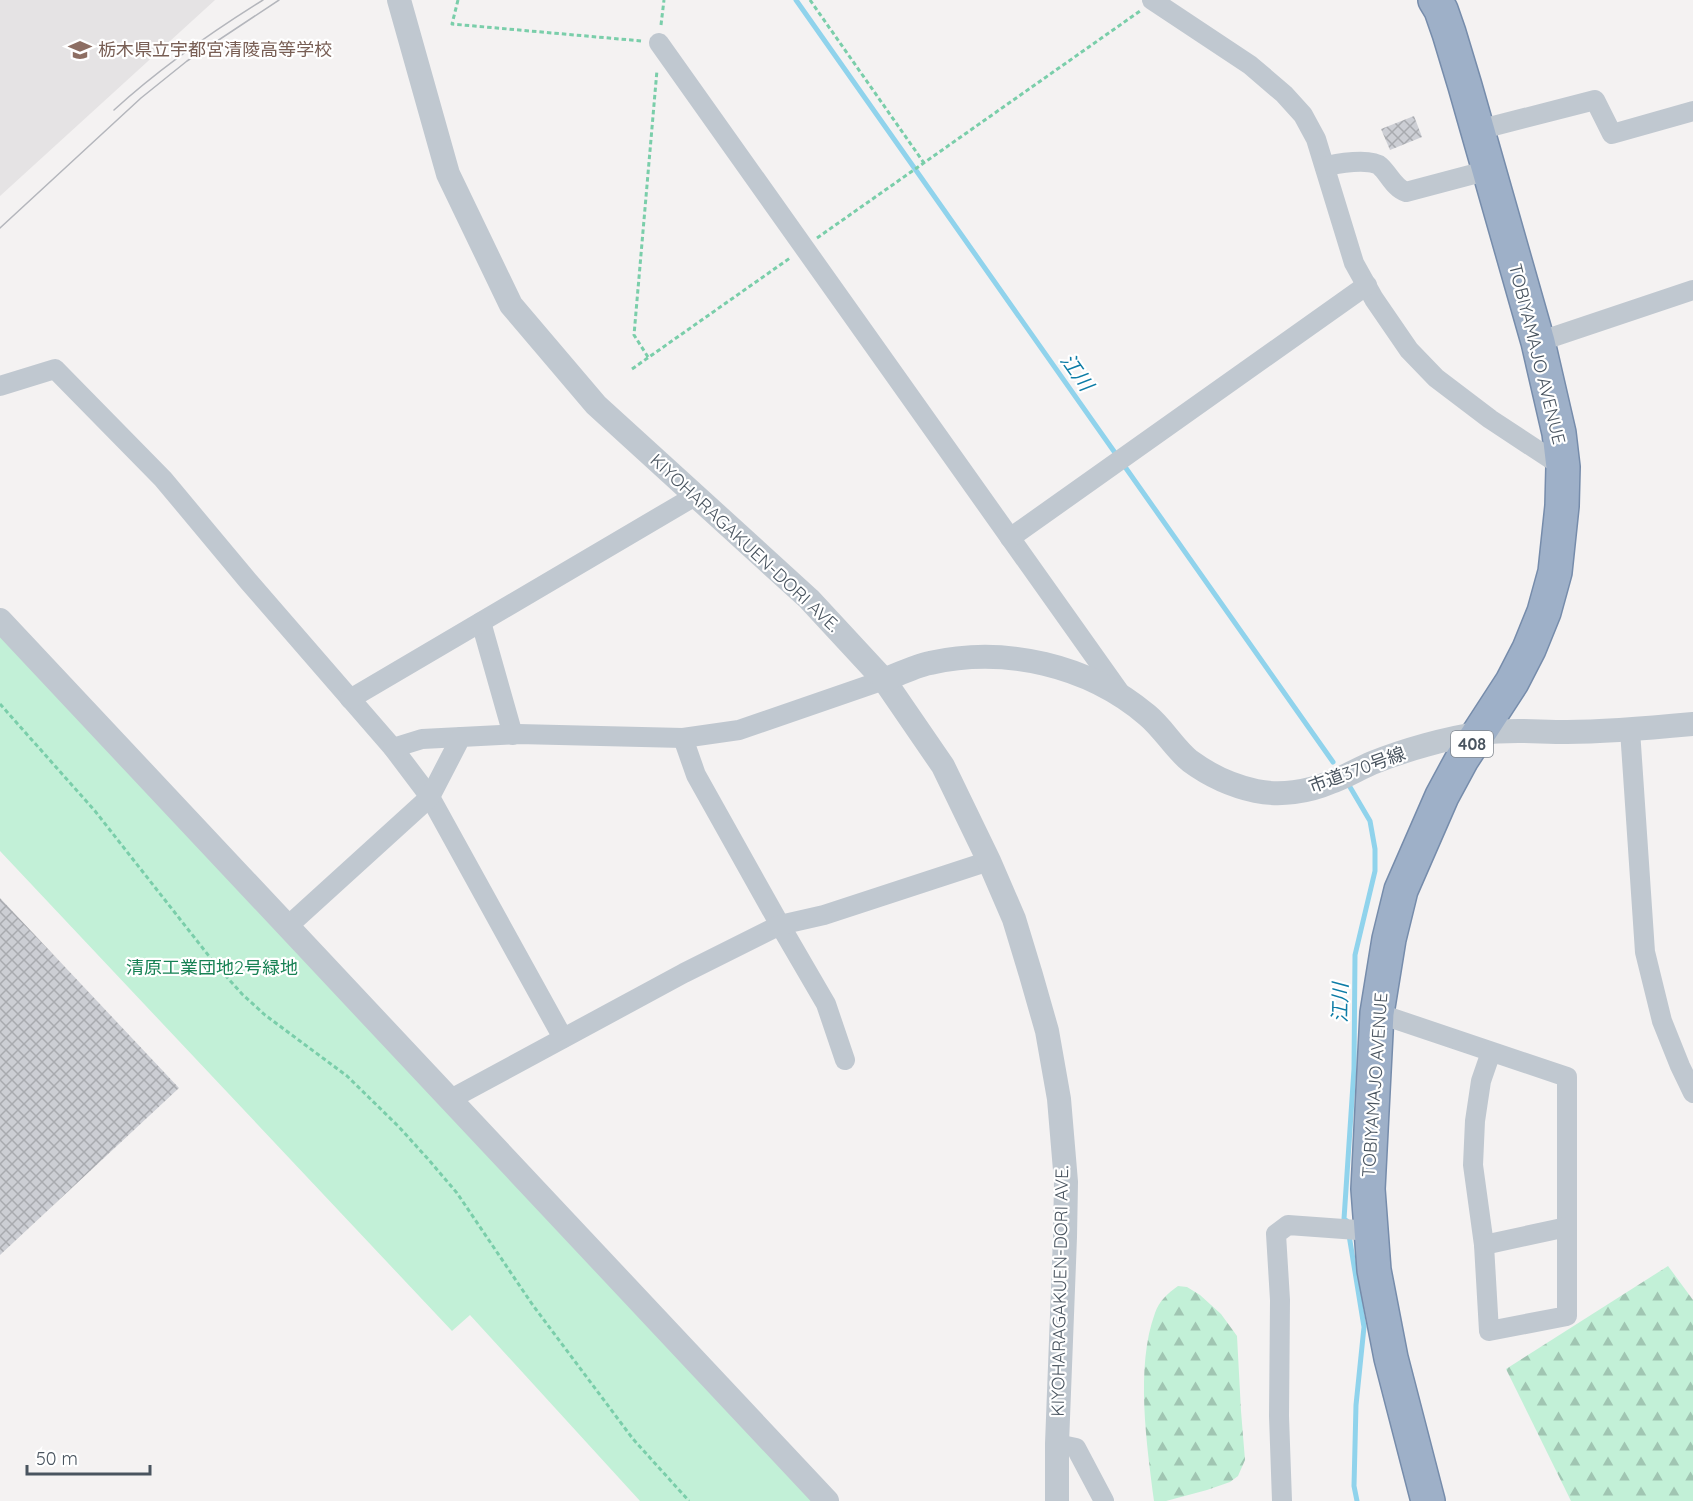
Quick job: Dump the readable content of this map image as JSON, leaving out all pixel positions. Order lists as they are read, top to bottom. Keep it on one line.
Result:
{"streets":{"highway":["TOBIYAMAJO AVENUE","408"],"street":["KIYOHARAGAKUEN-DORI AVE.","市道370号線"]},"crossings":[["TOBIYAMAJO AVENUE","市道370号線"],["KIYOHARAGAKUEN-DORI AVE.","市道370号線"]],"water":["江川"],"parks":["清原工業団地2号緑地"],"places":{"school or university":["栃木県立宇都宮清陵高等学校"]},"scale_bar":"50 m"}
